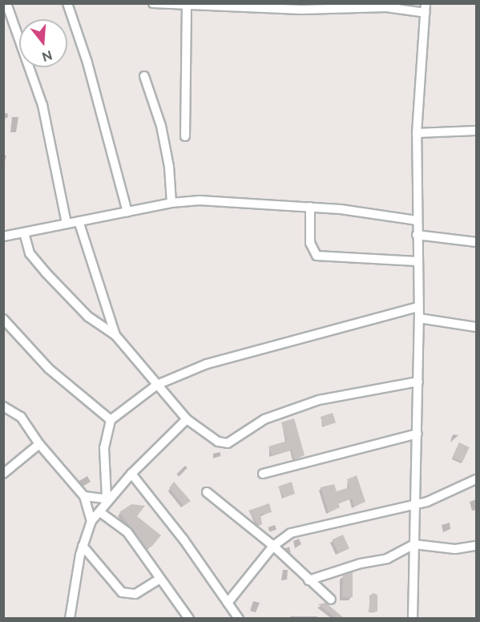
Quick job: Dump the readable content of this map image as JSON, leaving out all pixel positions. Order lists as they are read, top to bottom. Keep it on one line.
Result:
{"north":"bottom"}
